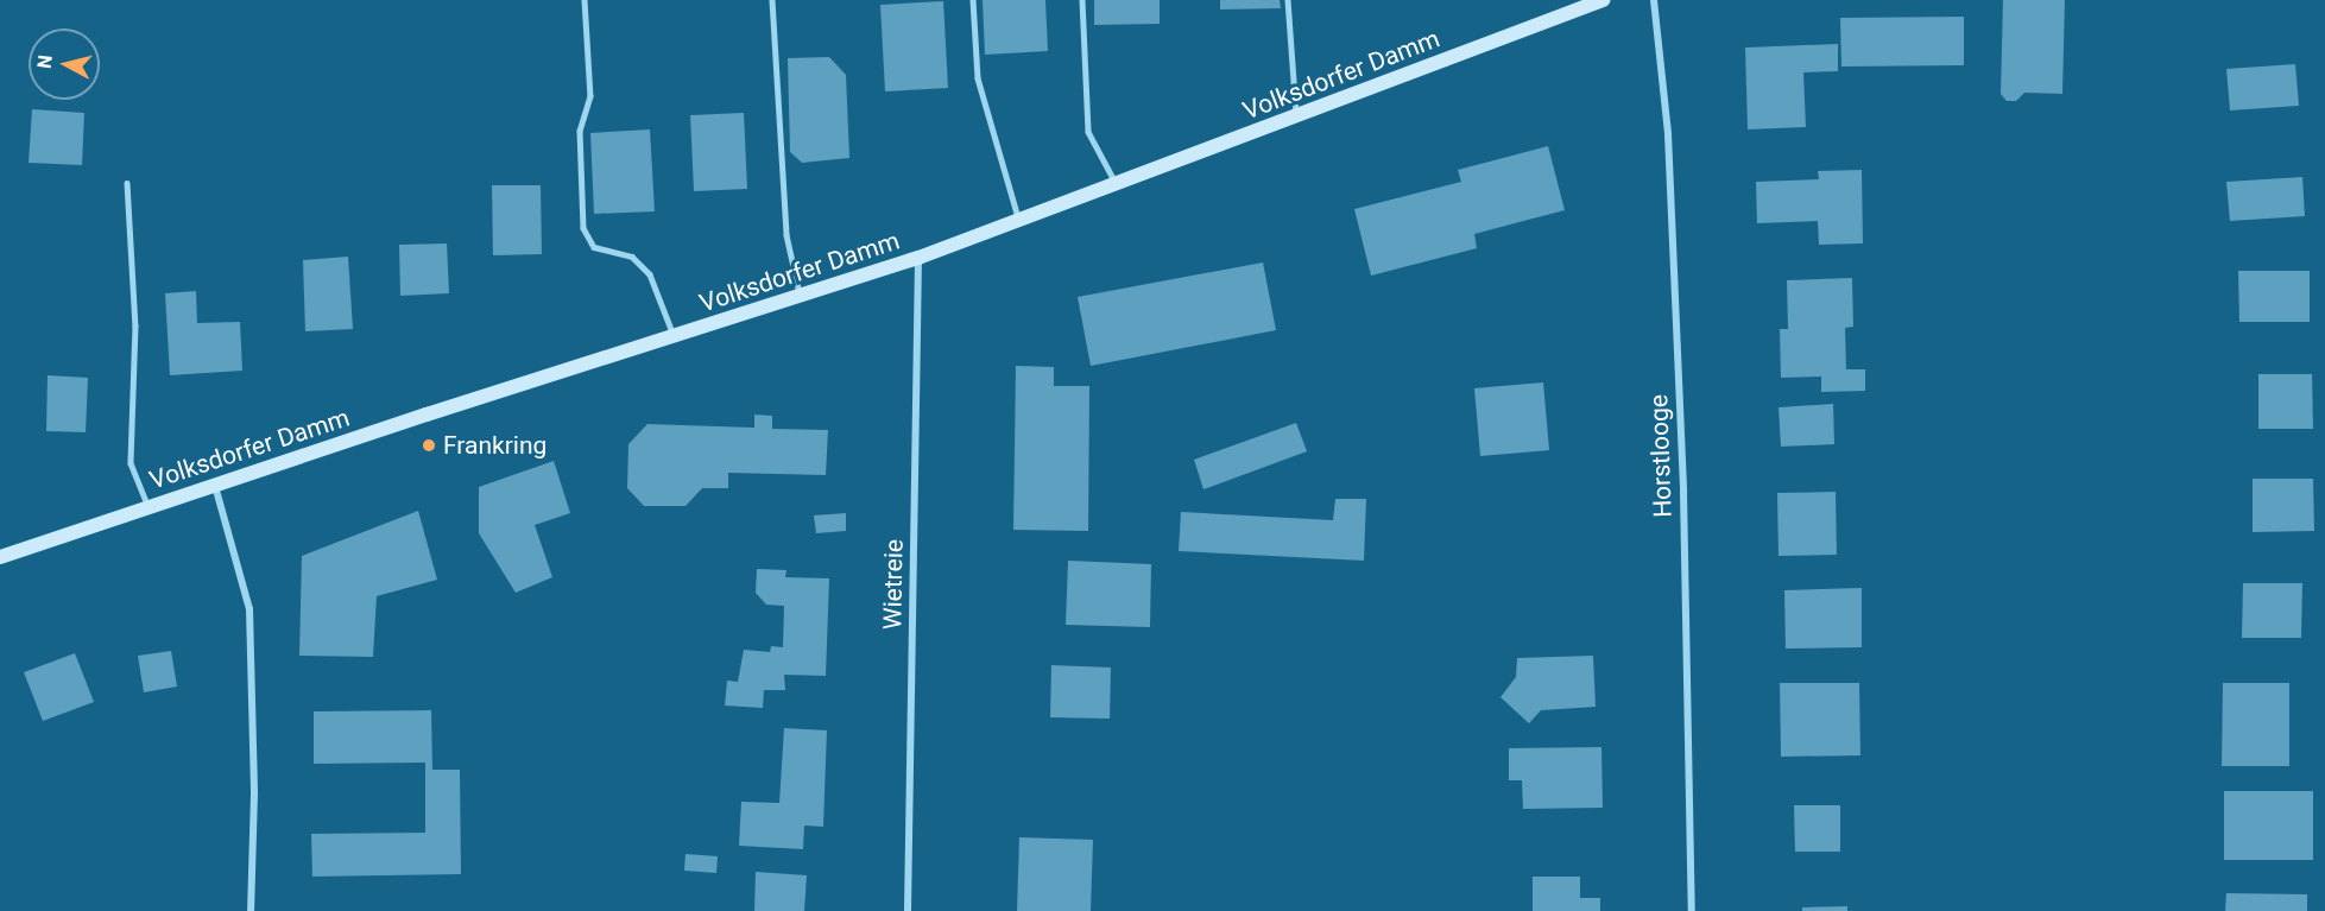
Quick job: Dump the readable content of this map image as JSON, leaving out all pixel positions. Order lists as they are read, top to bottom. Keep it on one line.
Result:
{"streets":{"main road":["Volksdorfer Damm"],"street":["Horstlooge","Wietreie"]},"crossings":[["Volksdorfer Damm","Wietreie"]],"places":["Frankring"],"north":"left"}
